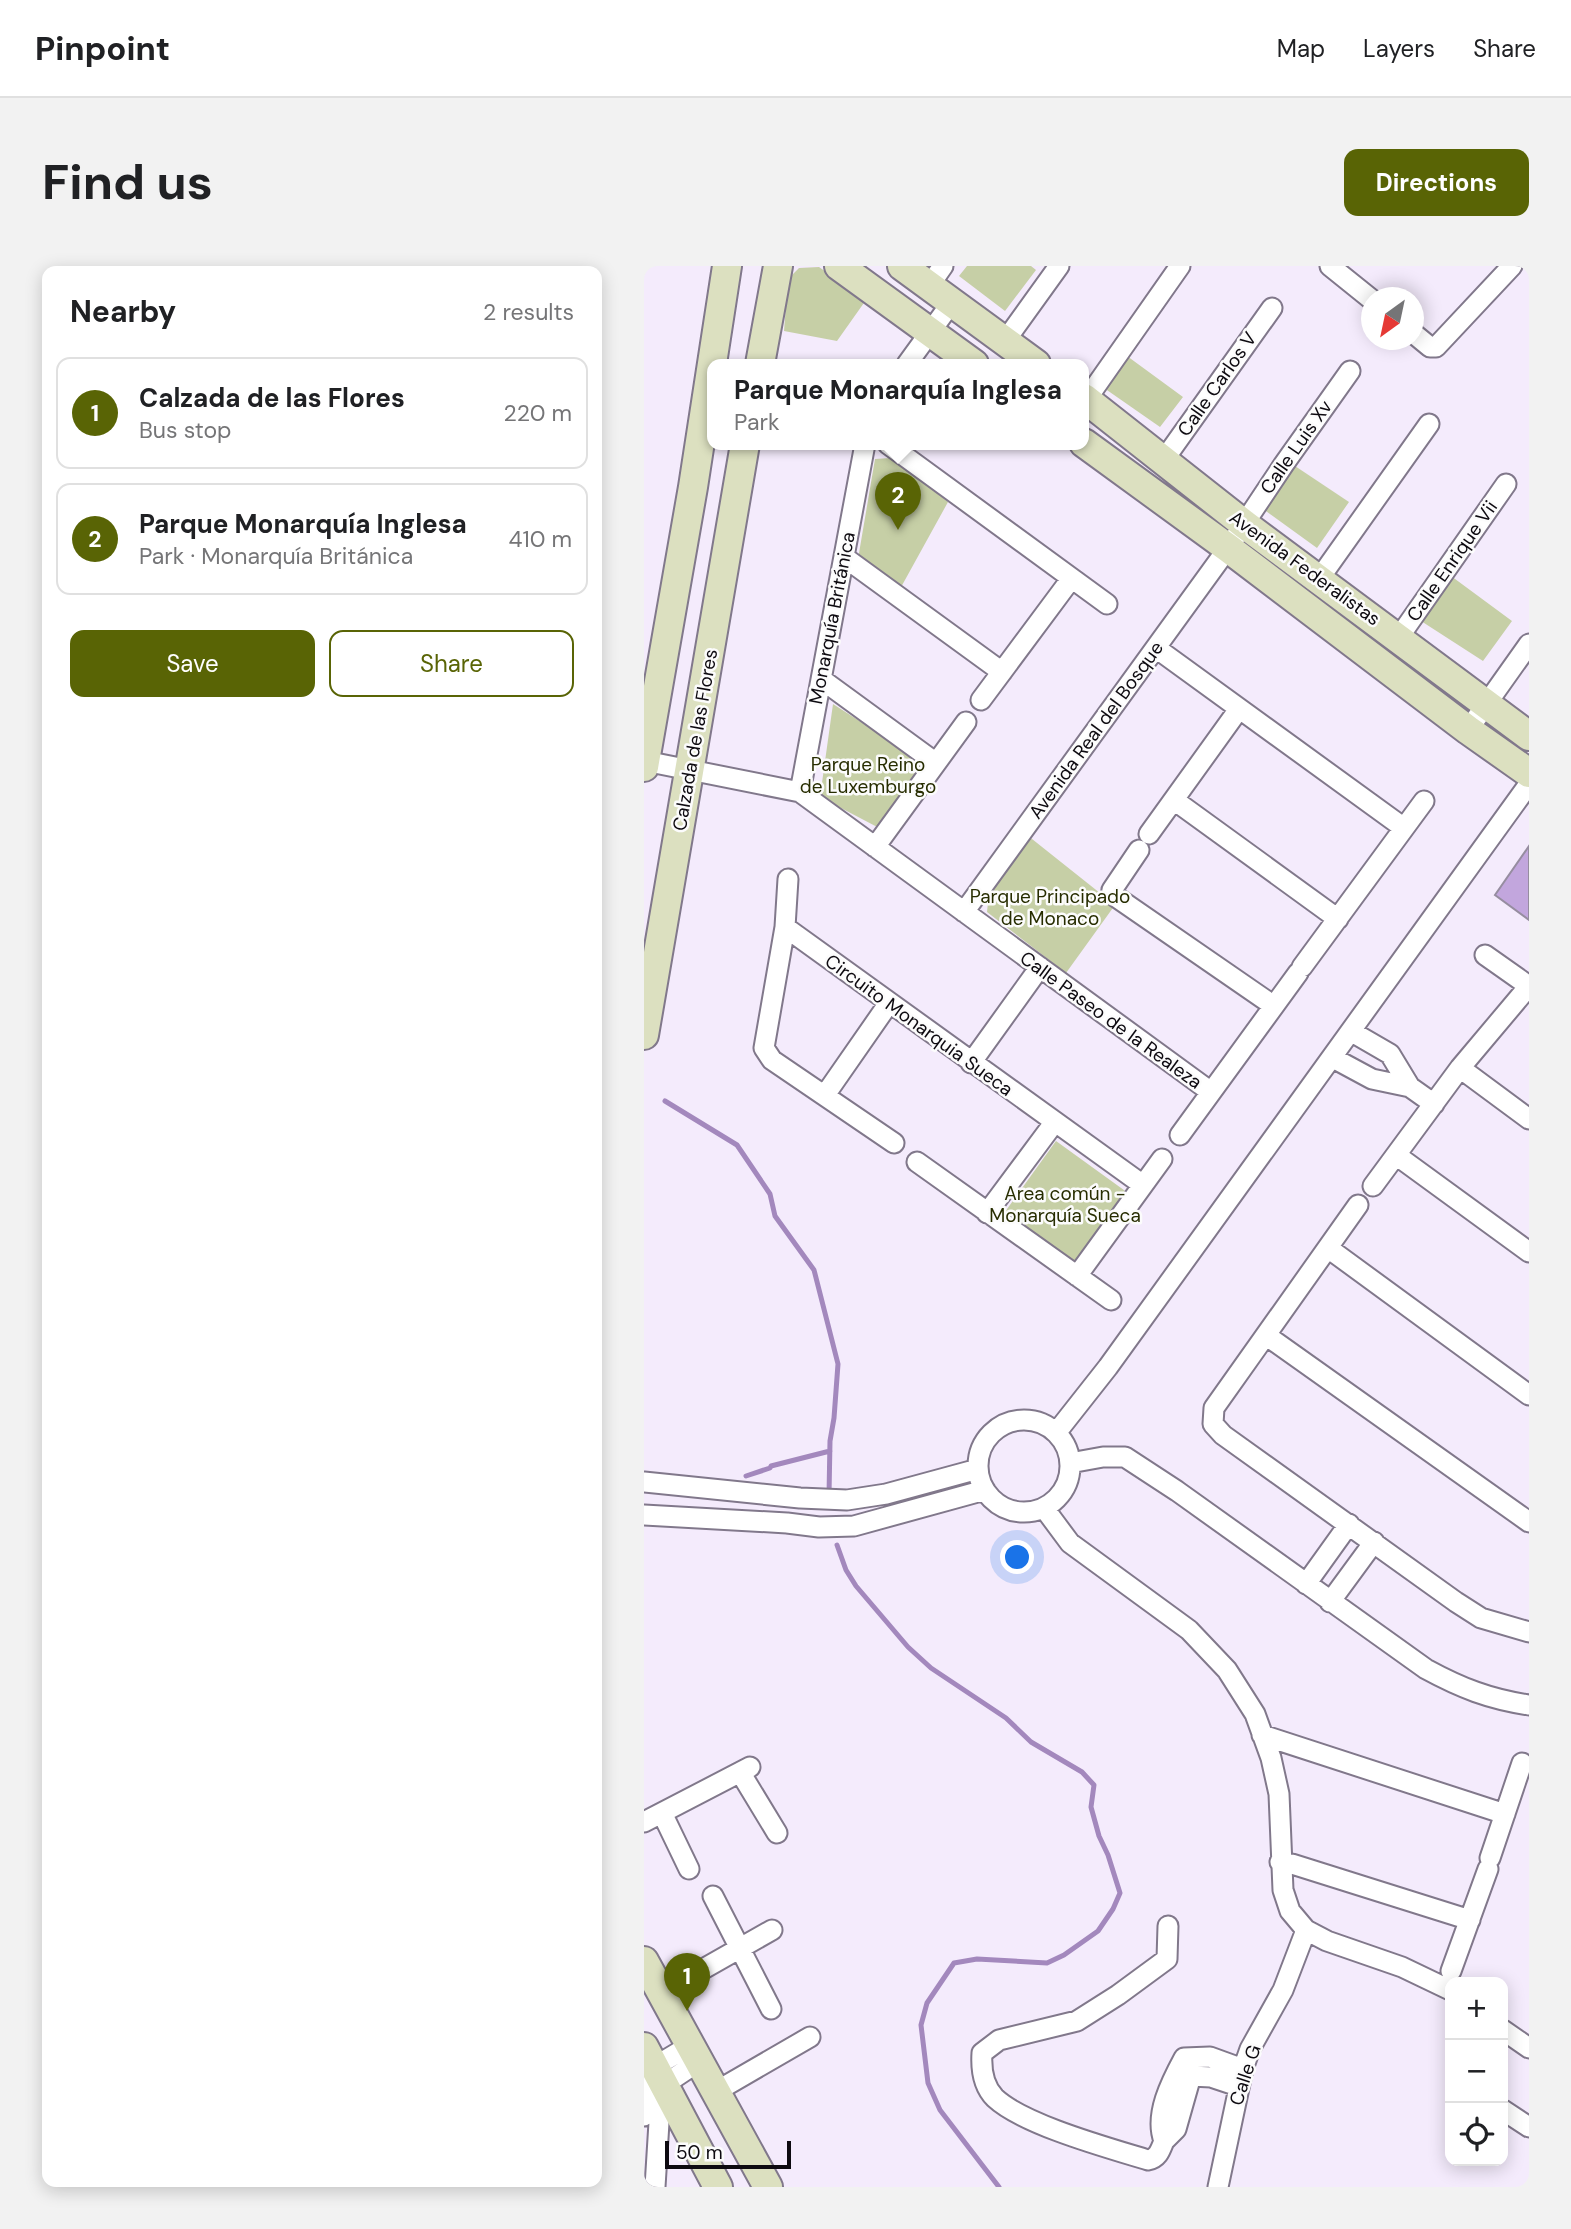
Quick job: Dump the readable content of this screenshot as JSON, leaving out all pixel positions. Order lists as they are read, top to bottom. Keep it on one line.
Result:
{"streets":{"street":["Calle Carlos V","Calle Luis Xv","Calle Enrique Vii","Avenida Federalistas","Monarquía Británica","Avenida Real del Bosque","Calzada de las Flores","Calle Paseo de la Realeza","Circuito Monarquia Sueca","Calle G"]},"crossings":[["Calle Carlos V","Avenida Federalistas"],["Calle Luis Xv","Avenida Federalistas"],["Calle Luis Xv","Avenida Real del Bosque"],["Calle Enrique Vii","Avenida Federalistas"],["Avenida Federalistas","Avenida Real del Bosque"],["Monarquía Británica","Calle Paseo de la Realeza"],["Avenida Real del Bosque","Calle Paseo de la Realeza"],["Calzada de las Flores","Calle Paseo de la Realeza"]],"parks":["Parque Reino de Luxemburgo","Parque Principado de Monaco","Area común - Monarquía Sueca"],"scale_bar":"50 m","north":"bottom left","page":{"header":"Pinpoint","nav":["Map","Layers","Share"],"buttons":["Directions",["Save","Share"]],"title":"Find us","heading":["Nearby","2 results"],"list":[{"mark":"1","name":"Calzada de las Flores","note":"Bus stop","value":"220 m"},{"mark":"2","name":"Parque Monarquía Inglesa","note":"Park · Monarquía Británica","value":"410 m"}],"popup":["Parque Monarquía Inglesa","Park"],"pins":["2","1"],"map_buttons":["+","−"],"scale":"50 m"}}
